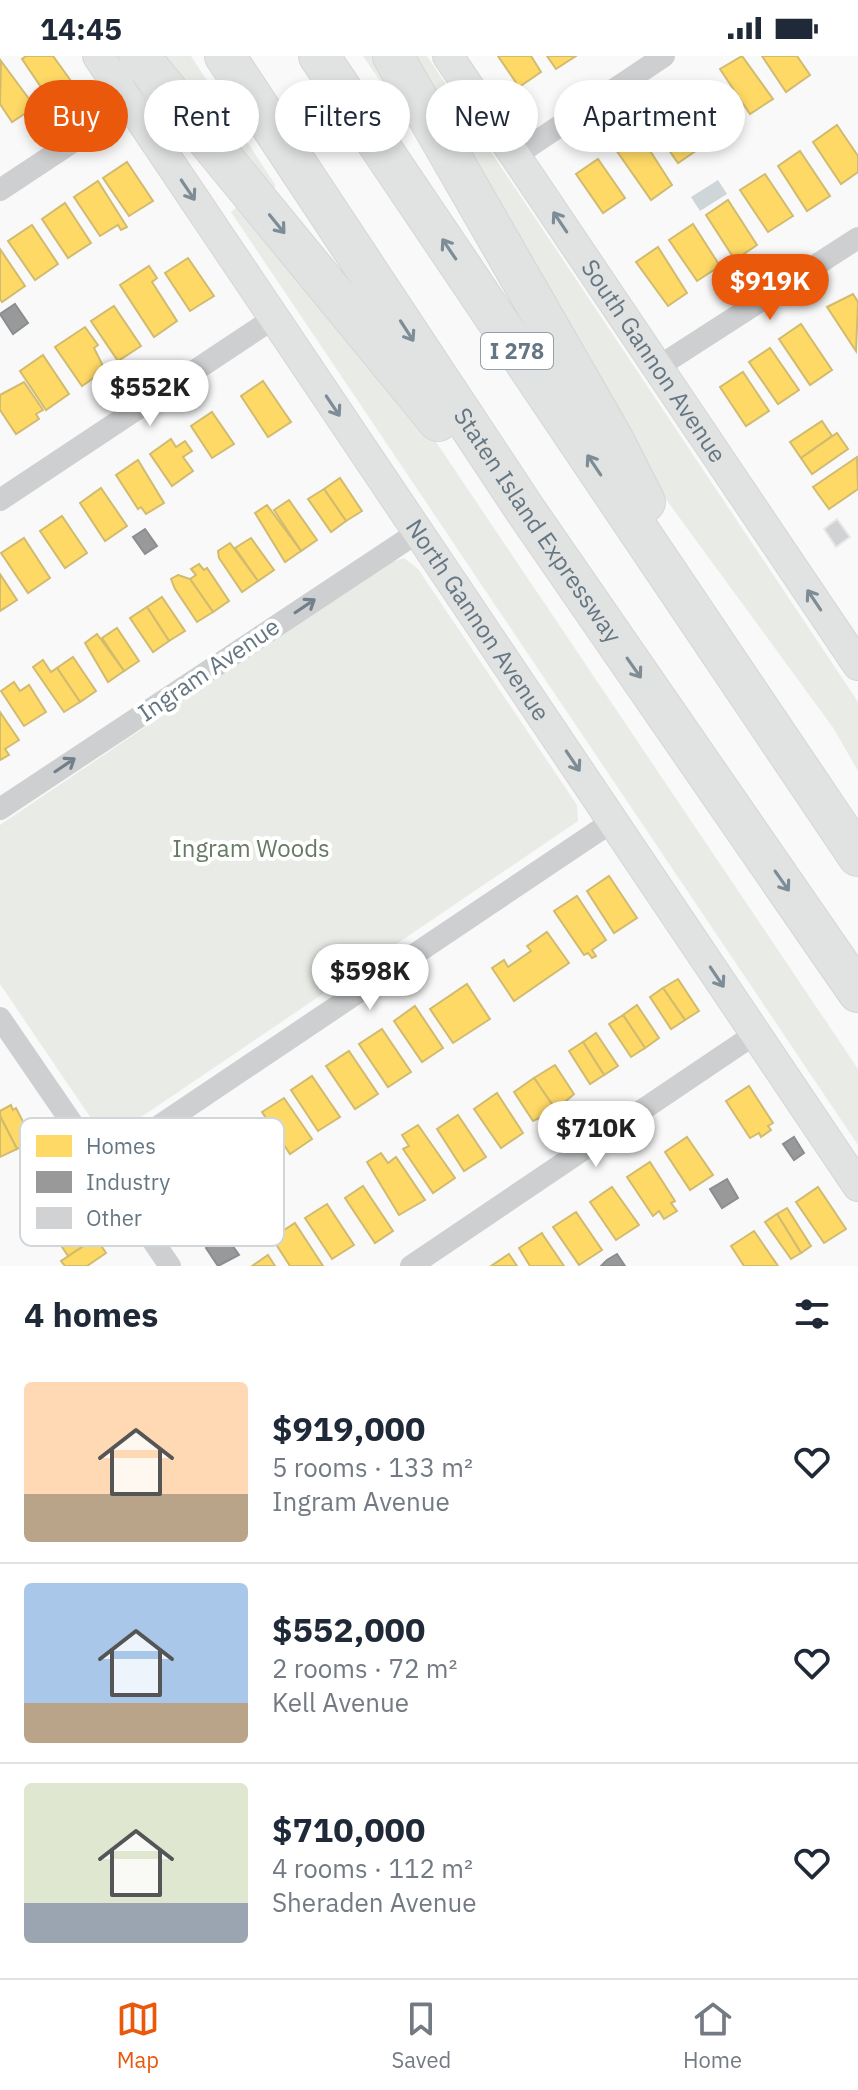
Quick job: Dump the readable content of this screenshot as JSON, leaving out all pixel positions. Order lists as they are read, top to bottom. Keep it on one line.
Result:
{"streets":{"highway":["I 278","Staten Island Expressway"],"main road":["South Gannon Avenue","North Gannon Avenue"],"street":["Ingram Avenue"]},"crossings":[["North Gannon Avenue","Ingram Avenue"]],"one_way":["South Gannon Avenue","North Gannon Avenue","Ingram Avenue"],"parks":["Ingram Woods"],"legend":["Homes","Industry","Other"],"page":{"status":"14:45","chip":["Buy","Rent","Filters","New","Apartment"],"price":["$919K","$552K","$598K","$710K"],"heading":"4 homes","list":[{"name":"$919,000","note":"5 rooms · 133 m² · Ingram Avenue"},{"name":"$552,000","note":"2 rooms · 72 m² · Kell Avenue"},{"name":"$710,000","note":"4 rooms · 112 m² · Sheraden Avenue"}],"tabs":["Map","Saved","Home"]}}
